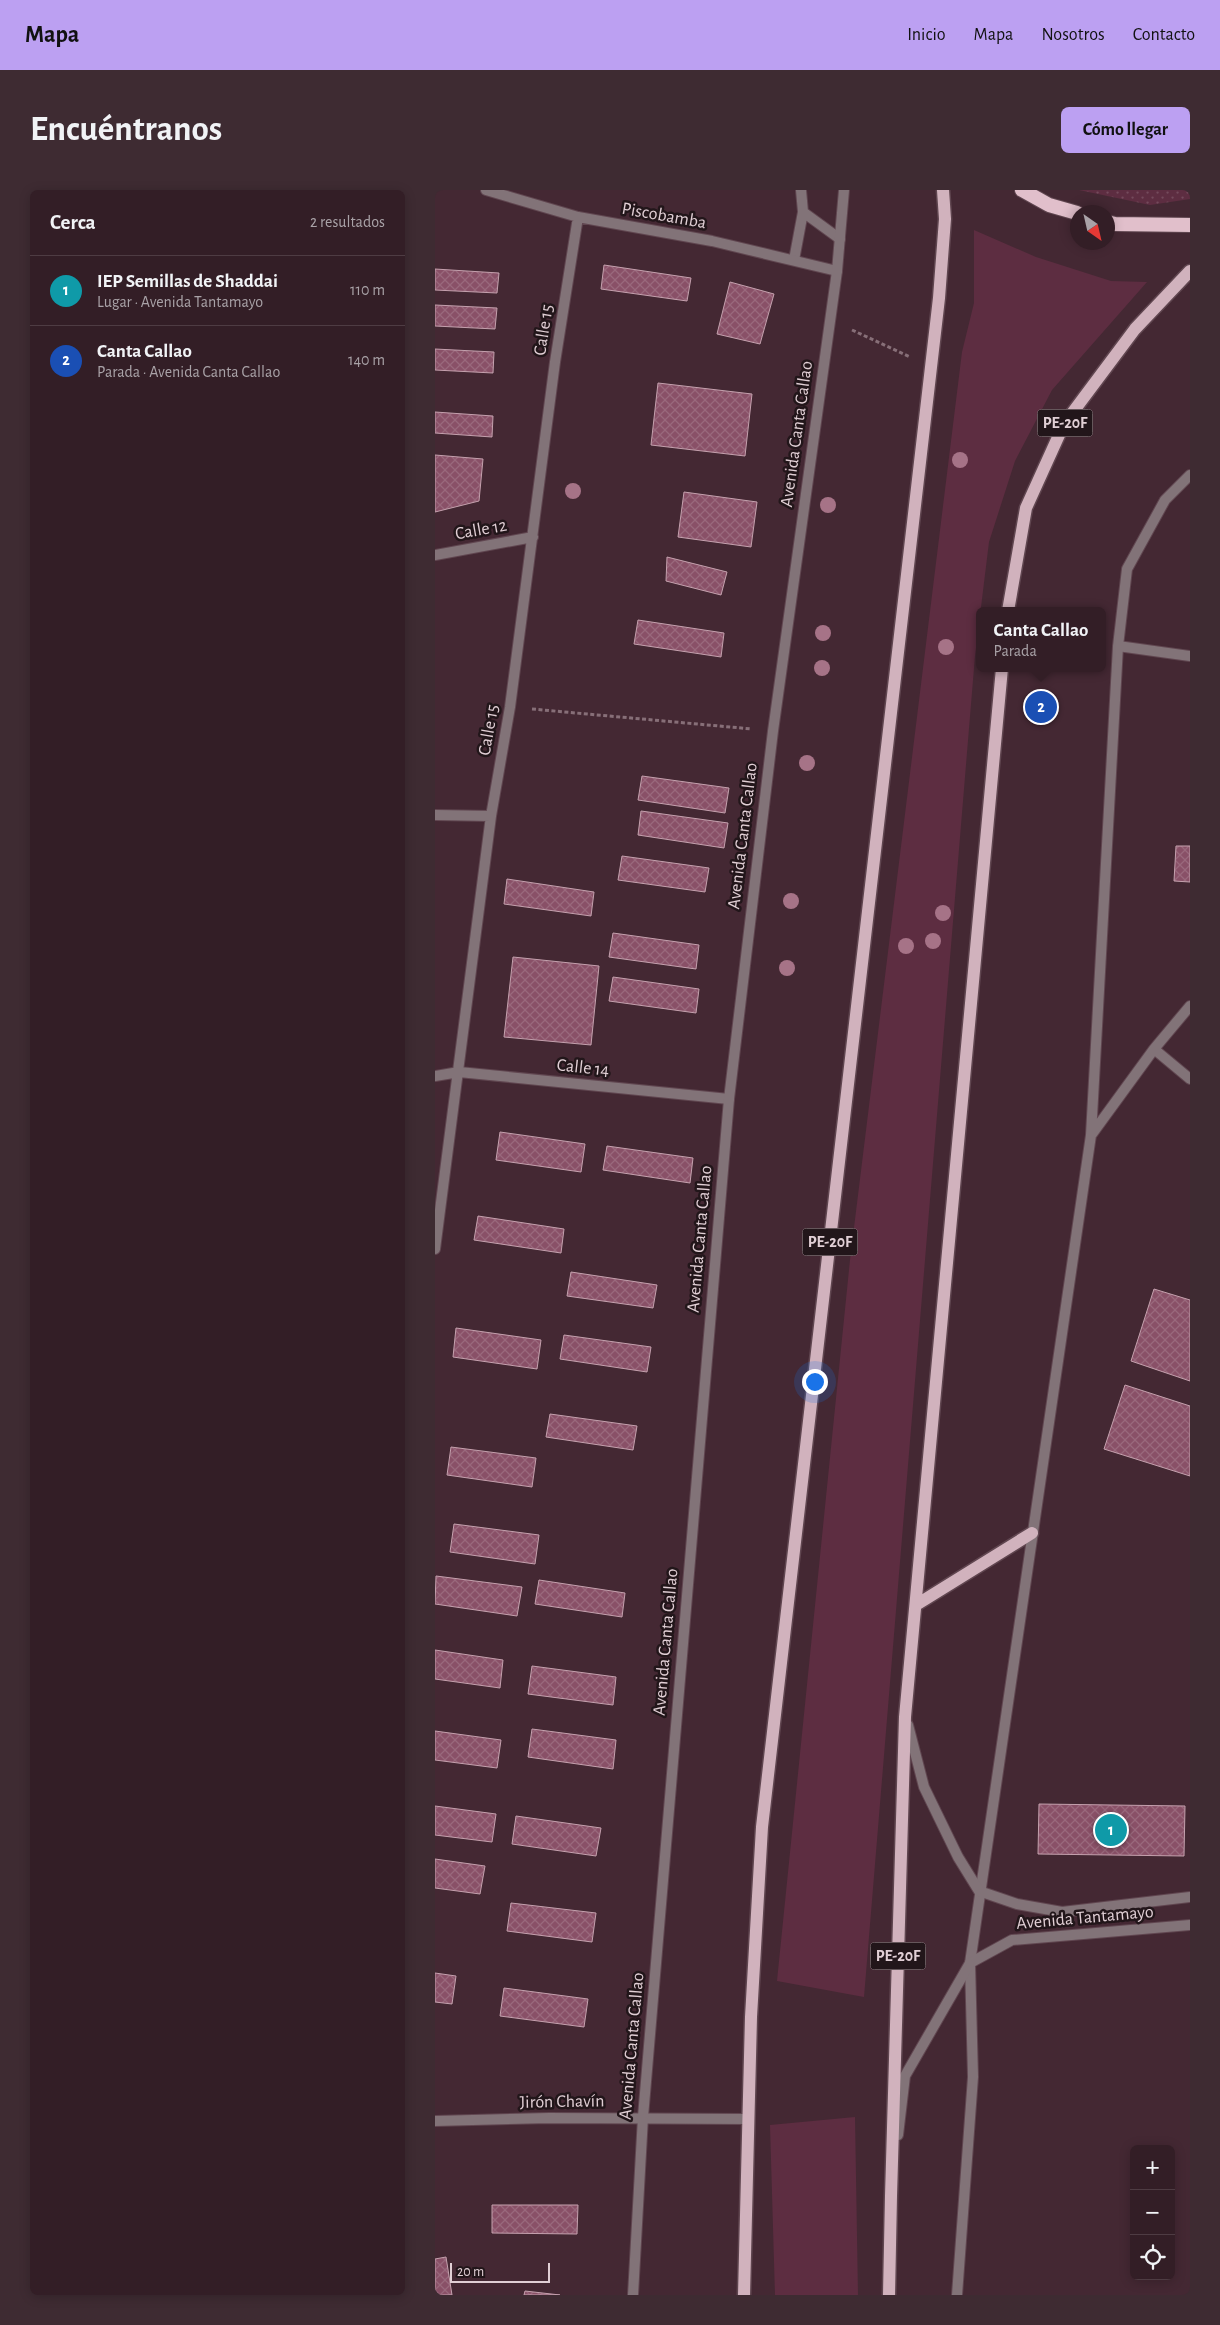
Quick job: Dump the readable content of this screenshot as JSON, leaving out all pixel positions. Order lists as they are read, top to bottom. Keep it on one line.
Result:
{"streets":{"main road":["PE-20F"],"street":["Piscobamba","Calle 15","Avenida Canta Callao","Calle 12","Calle 14","Avenida Tantamayo","Jirón Chavín"]},"crossings":[["Piscobamba","Calle 15"],["Piscobamba","Avenida Canta Callao"],["Calle 15","Calle 12"],["Calle 15","Calle 14"],["PE-20F","Jirón Chavín"],["Avenida Canta Callao","Calle 14"],["Avenida Canta Callao","Jirón Chavín"]],"scale_bar":"20 m","north":"bottom right","page":{"header":"Mapa","nav":["Inicio","Mapa","Nosotros","Contacto"],"buttons":"Cómo llegar","title":"Encuéntranos","heading":["Cerca","2 resultados"],"list":[{"mark":"1","name":"IEP Semillas de Shaddai","note":"Lugar · Avenida Tantamayo","value":"110 m"},{"mark":"2","name":"Canta Callao","note":"Parada · Avenida Canta Callao","value":"140 m"}],"popup":["Canta Callao","Parada"],"pins":["2","1"],"map_buttons":["+","−"],"scale":"20 m"}}
